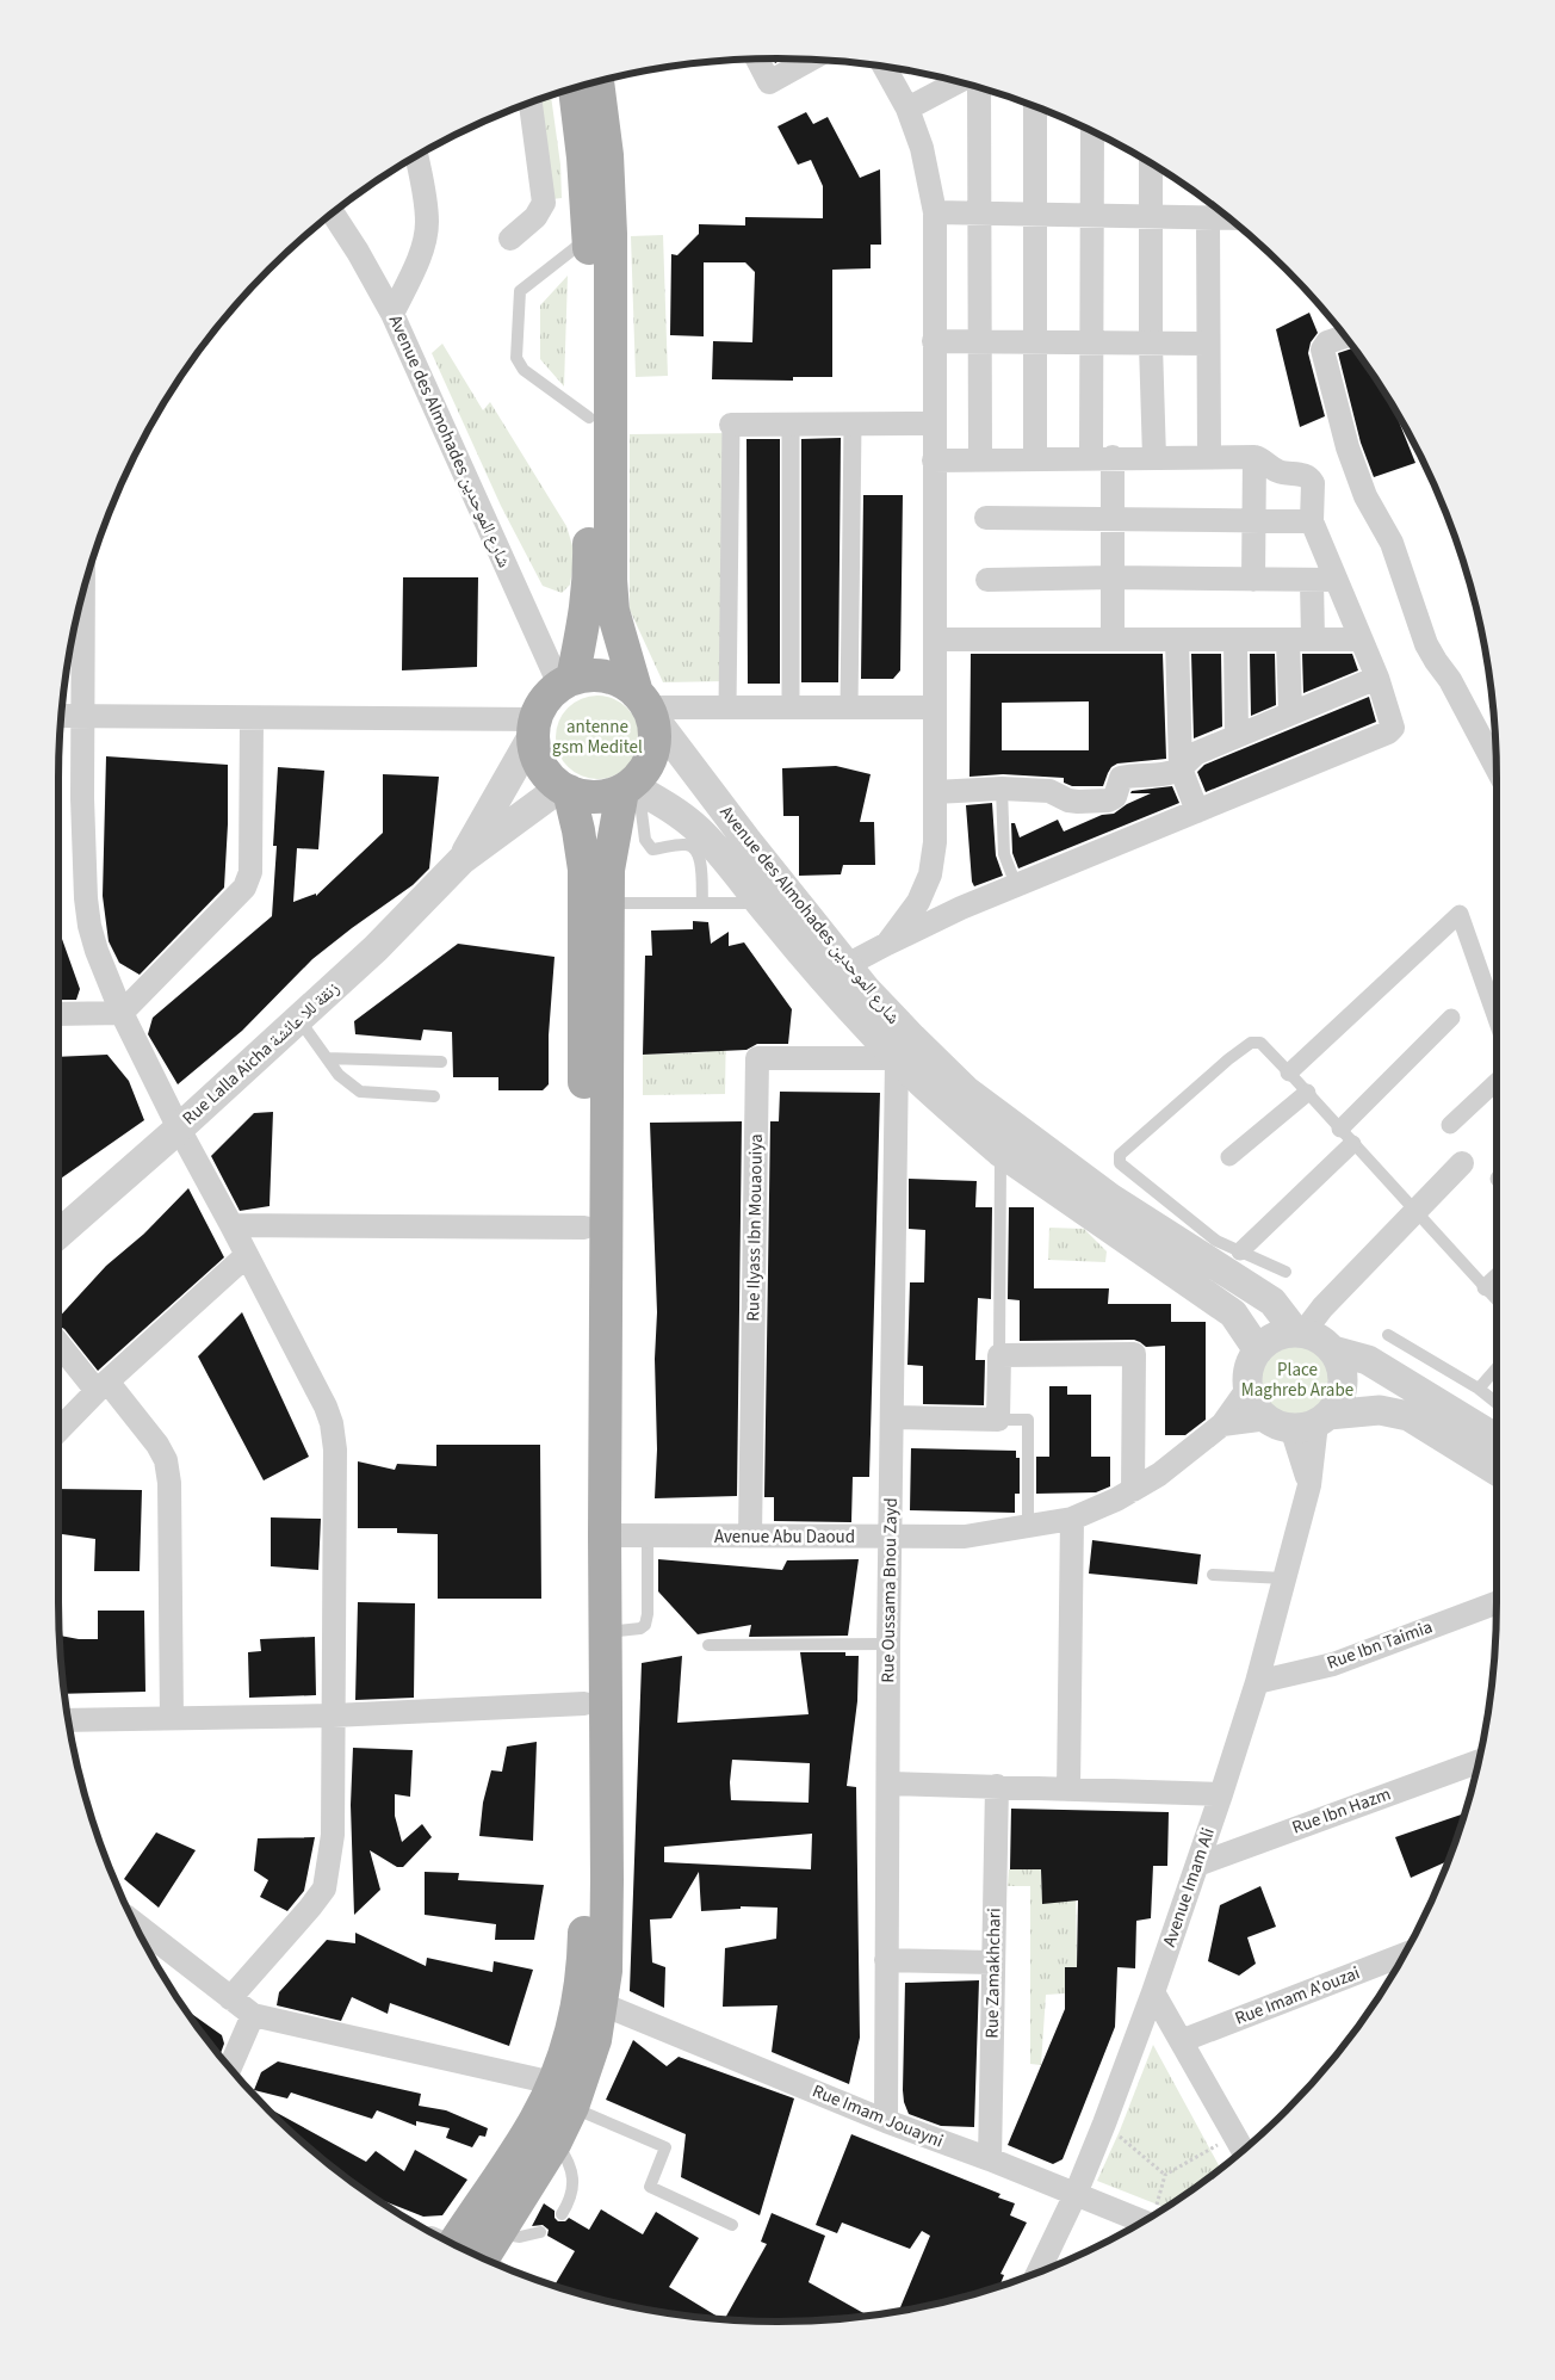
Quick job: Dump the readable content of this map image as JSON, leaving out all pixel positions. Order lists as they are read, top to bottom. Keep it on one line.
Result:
{"streets":{"street":["Avenue des Almohades شارع الموحدين","Rue Lalla Aicha زنقة للا عائشة","Rue Ilyass Ibn Mouaouiya","Avenue Abu Daoud","Rue Oussama Bnou Zayd","Rue Ibn Taimia","Rue Ibn Hazm","Avenue Imam Ali","Rue Zamakhchari","Rue Imam A'ouzai","Rue Imam Jouayni"]},"crossings":[["Avenue des Almohades شارع الموحدين","Rue Lalla Aicha زنقة للا عائشة"],["Avenue des Almohades شارع الموحدين","Rue Ilyass Ibn Mouaouiya"],["Avenue des Almohades شارع الموحدين","Avenue Abu Daoud"],["Avenue des Almohades شارع الموحدين","Rue Oussama Bnou Zayd"],["Avenue des Almohades شارع الموحدين","Avenue Imam Ali"],["Rue Ilyass Ibn Mouaouiya","Avenue Abu Daoud"],["Rue Ilyass Ibn Mouaouiya","Rue Oussama Bnou Zayd"],["Avenue Abu Daoud","Rue Oussama Bnou Zayd"],["Avenue Abu Daoud","Avenue Imam Ali"],["Rue Oussama Bnou Zayd","Rue Imam Jouayni"],["Rue Ibn Taimia","Avenue Imam Ali"],["Rue Ibn Hazm","Avenue Imam Ali"],["Avenue Imam Ali","Rue Imam Jouayni"],["Rue Zamakhchari","Rue Imam Jouayni"]],"parks":["antenne gsm Meditel","Place Maghreb Arabe"]}
